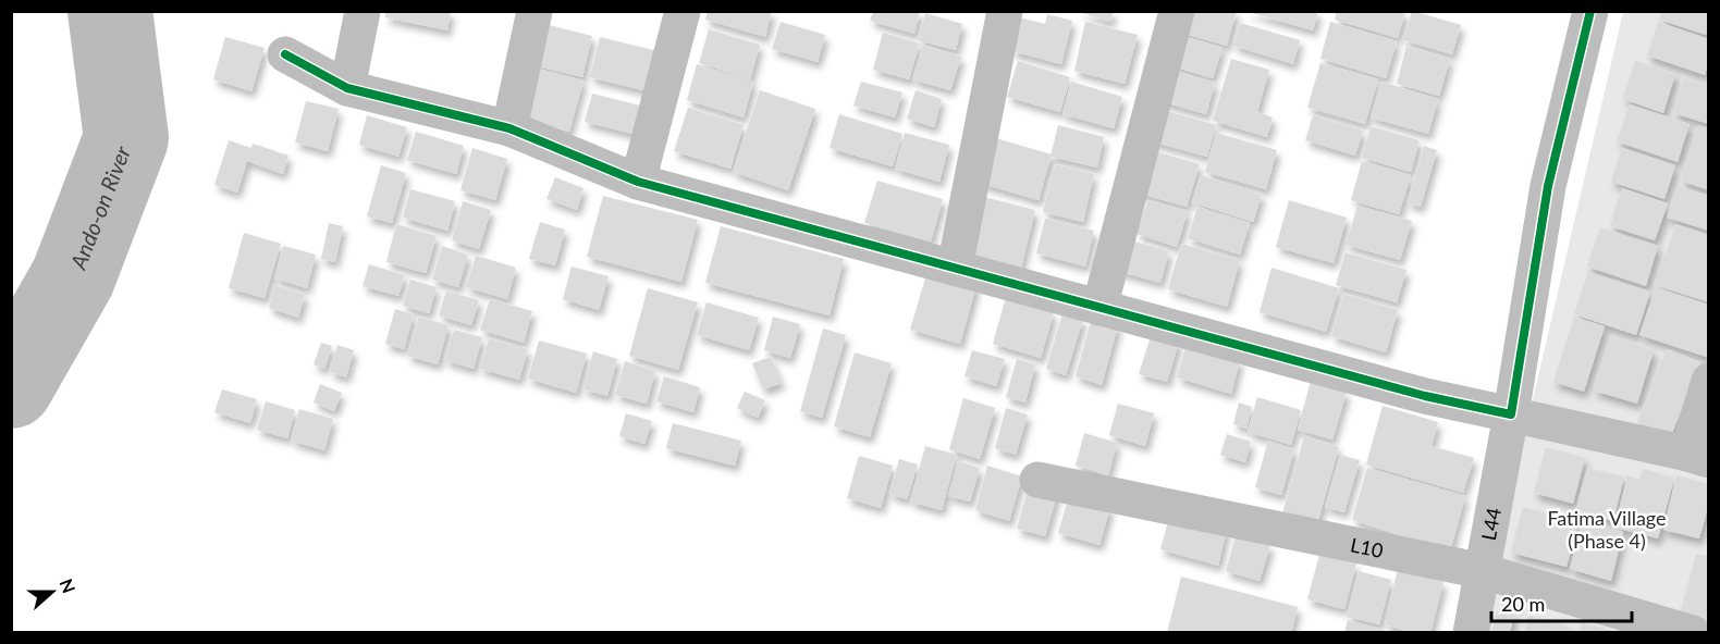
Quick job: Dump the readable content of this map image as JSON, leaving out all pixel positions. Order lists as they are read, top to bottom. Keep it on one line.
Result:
{"streets":{"street":["L44","L10"]},"crossings":[["L44","L10"]],"water":["Ando-on River"],"parks":["Fatima Village (Phase 4)"],"scale_bar":"20 m","north":"right"}
